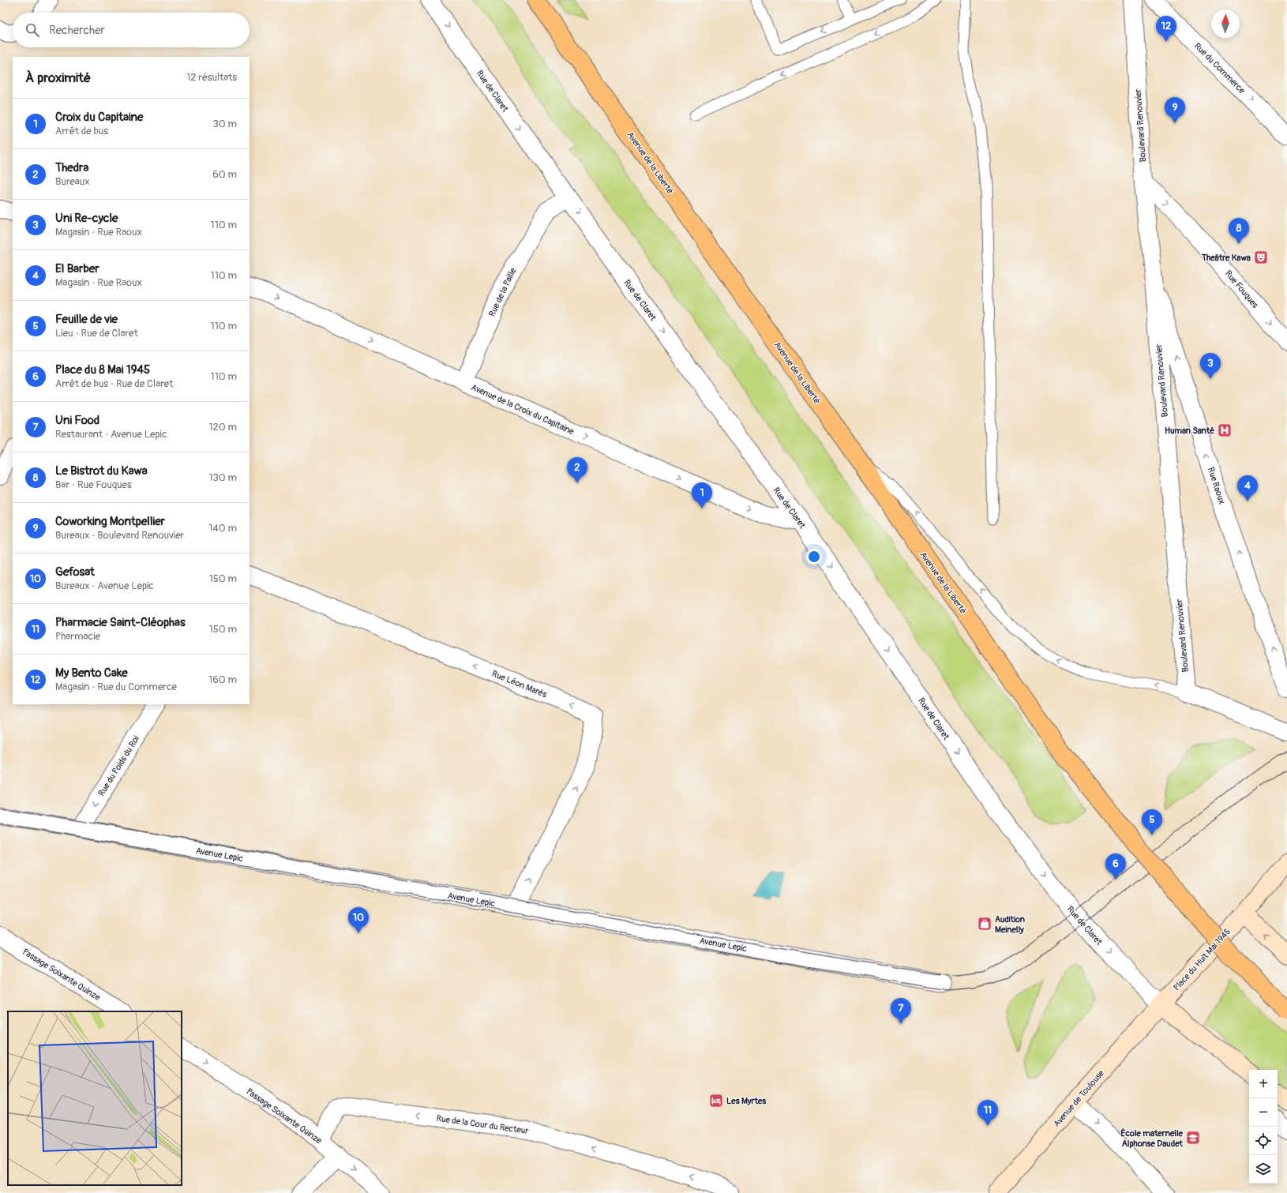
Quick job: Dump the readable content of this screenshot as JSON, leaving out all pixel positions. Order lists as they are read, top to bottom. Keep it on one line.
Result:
{"streets":{"main road":["Avenue de la Liberté","Place du Huit Mai 1945","Avenue de Toulouse"],"street":["Rue du Commerce","Rue de Claret","Boulevard Renouvier","Rue Fouques","Rue de la Paille","Avenue de la Croix du Capitaine","Rue Raoux","Rue Léon Marès","Rue du Poids du Roi","Avenue Lepic","Passage Soixante Quinze","Rue de la Cour du Recteur"]},"crossings":[["Rue de Claret","Rue de la Paille"],["Rue de Claret","Avenue de la Croix du Capitaine"],["Rue de Claret","Place du Huit Mai 1945"],["Rue de Claret","Avenue de Toulouse"],["Boulevard Renouvier","Rue Fouques"],["Boulevard Renouvier","Rue Raoux"],["Rue de la Paille","Avenue de la Croix du Capitaine"],["Rue Léon Marès","Avenue Lepic"],["Rue du Poids du Roi","Avenue Lepic"],["Place du Huit Mai 1945","Avenue de Toulouse"],["Passage Soixante Quinze","Rue de la Cour du Recteur"]],"one_way":["Rue du Commerce","Rue de Claret","Rue Fouques","Avenue de la Croix du Capitaine","Rue Raoux","Rue du Poids du Roi","Passage Soixante Quinze","Rue de la Cour du Recteur"],"places":{"theatre":["Theâtre Kawa"],"hospital":["Human Santé"],"shop":["Audition Meinelly"],"hotel":["Les Myrtes"],"school or university":["École maternelle Alphonse Daudet"]},"north":"top","page":{"search":"Rechercher","pins":["12","9","8","3","2","4","1","5","6","10","7","11"],"heading":["À proximité","12 résultats"],"list":[{"mark":"1","name":"Croix du Capitaine","note":"Arrêt de bus","value":"30 m"},{"mark":"2","name":"Thedra","note":"Bureaux","value":"60 m"},{"mark":"3","name":"Uni Re-cycle","note":"Magasin · Rue Raoux","value":"110 m"},{"mark":"4","name":"El Barber","note":"Magasin · Rue Raoux","value":"110 m"},{"mark":"5","name":"Feuille de vie","note":"Lieu · Rue de Claret","value":"110 m"},{"mark":"6","name":"Place du 8 Mai 1945","note":"Arrêt de bus · Rue de Claret","value":"110 m"},{"mark":"7","name":"Uni Food","note":"Restaurant · Avenue Lepic","value":"120 m"},{"mark":"8","name":"Le Bistrot du Kawa","note":"Bar · Rue Fouques","value":"130 m"},{"mark":"9","name":"Coworking Montpellier","note":"Bureaux · Boulevard Renouvier","value":"140 m"},{"mark":"10","name":"Gefosat","note":"Bureaux · Avenue Lepic","value":"150 m"},{"mark":"11","name":"Pharmacie Saint-Cléophas","note":"Pharmacie","value":"150 m"},{"mark":"12","name":"My Bento Cake","note":"Magasin · Rue du Commerce","value":"160 m"}],"map_buttons":["+","−"]}}
